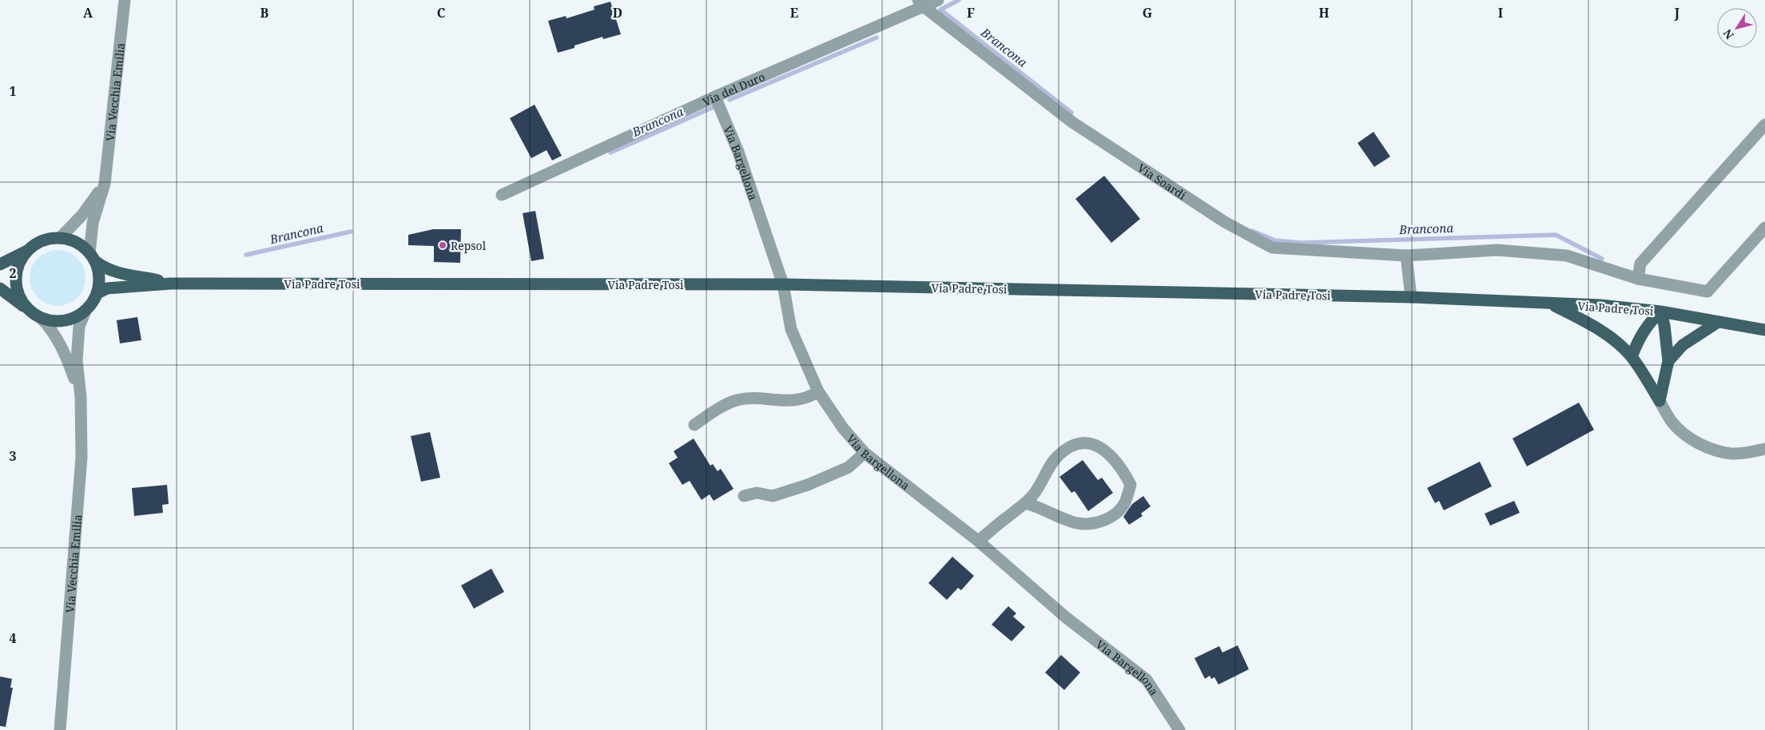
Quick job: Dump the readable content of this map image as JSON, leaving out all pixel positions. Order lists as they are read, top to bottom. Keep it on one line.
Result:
{"streets":{"main road":["Via Padre Tosi"],"street":["Via del Duro","Via Vecchia Emilia","Via Bargellona","Via Soardi"]},"crossings":[["Via del Duro","Via Bargellona"],["Via del Duro","Via Soardi"],["Via Bargellona","Via Padre Tosi"]],"water":["Brancona"],"places":["Repsol"],"north":"bottom left","grid":{"columns":["A","B","C","D","E","F","G","H","I","J"],"rows":["1","2","3","4"]}}
